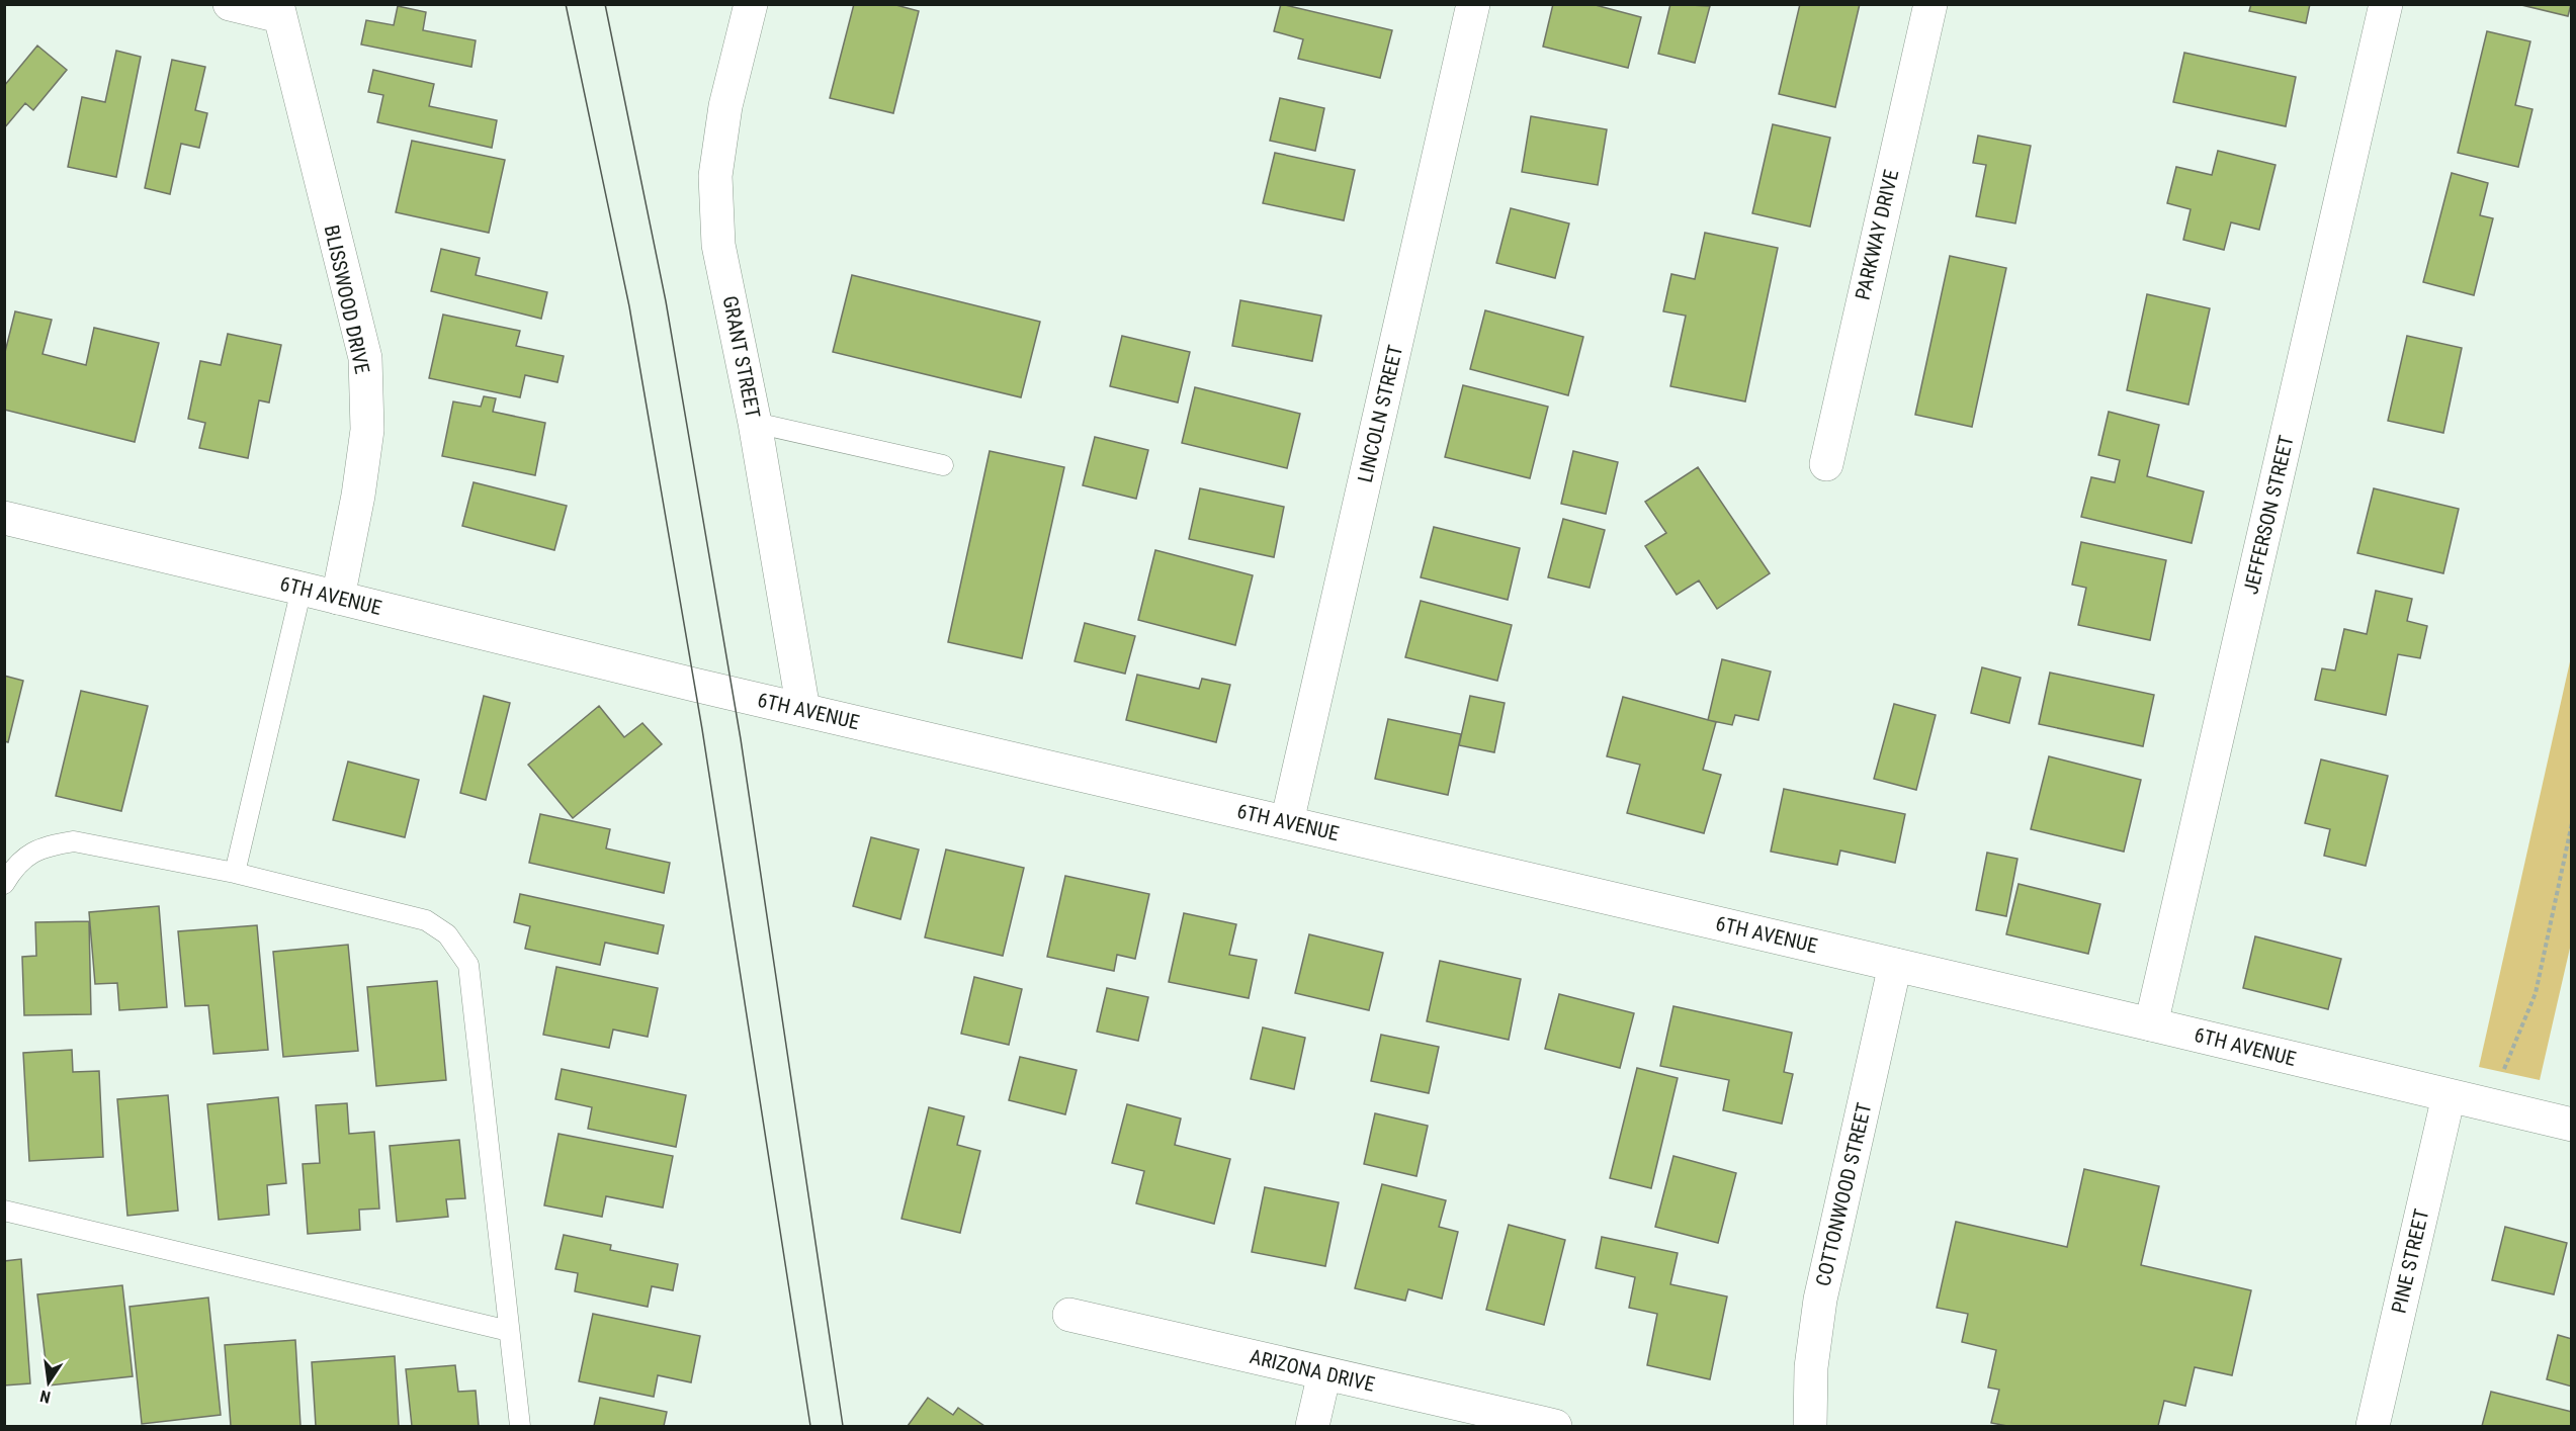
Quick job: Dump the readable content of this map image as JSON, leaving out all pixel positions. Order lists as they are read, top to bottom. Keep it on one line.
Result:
{"streets":{"street":["PARKWAY DRIVE","BLISSWOOD DRIVE","GRANT STREET","LINCOLN STREET","JEFFERSON STREET","6TH AVENUE","COTTONWOOD STREET","PINE STREET","ARIZONA DRIVE"]},"crossings":[["BLISSWOOD DRIVE","6TH AVENUE"],["GRANT STREET","6TH AVENUE"],["LINCOLN STREET","6TH AVENUE"],["JEFFERSON STREET","6TH AVENUE"],["6TH AVENUE","COTTONWOOD STREET"],["6TH AVENUE","PINE STREET"]],"north":"bottom"}
